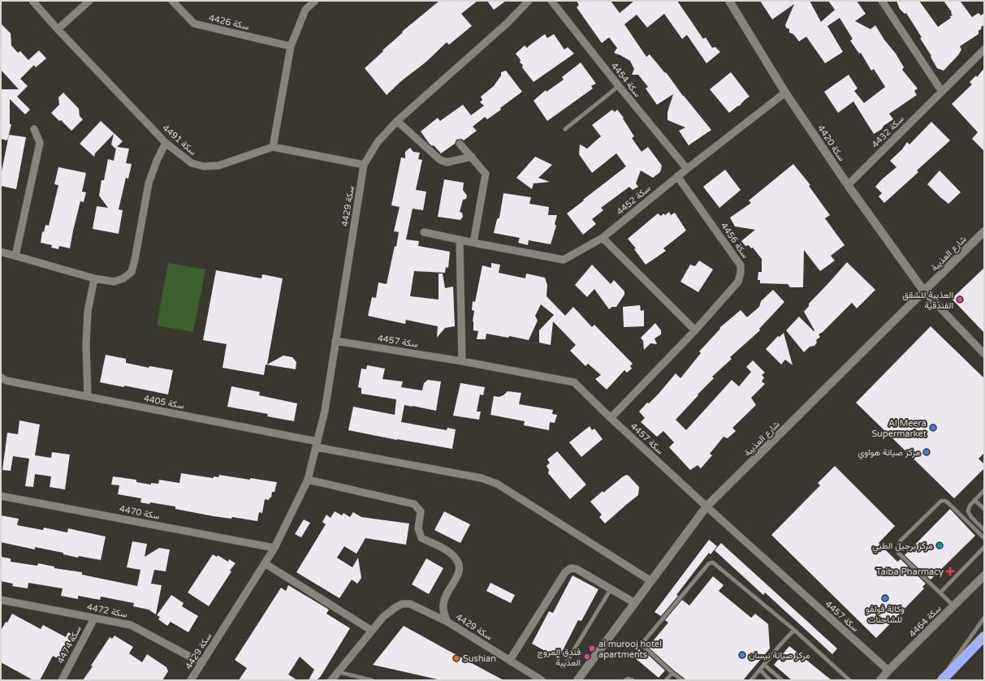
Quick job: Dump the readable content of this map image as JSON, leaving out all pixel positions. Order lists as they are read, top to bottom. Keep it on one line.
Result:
{"streets":{"street":["سكة 4426","سكة 4454","سكة 4432","سكة 4491","سكة 4420","سكة 4452","سكة 4429","سكة 4456","شارع العذيبة","سكة 4457","سكة 4405","سكة 4470","سكة 4472","سكة 4464","سكة 4474"]},"crossings":[["سكة 4454","سكة 4452"],["سكة 4432","سكة 4420"],["سكة 4420","سكة 4452"],["سكة 4420","شارع العذيبة"],["سكة 4452","سكة 4456"],["سكة 4429","سكة 4457"],["سكة 4429","سكة 4405"],["سكة 4429","سكة 4470"],["سكة 4429","سكة 4472"],["سكة 4456","سكة 4457"],["شارع العذيبة","سكة 4457"],["شارع العذيبة","سكة 4405"],["سكة 4457","سكة 4464"],["سكة 4472","سكة 4474"]],"places":{"other":["العذيبة للشقق الفندقية","Al Meera Supermarket","مركز صيانة هواوي","مركز برجيل الطبي","وكالة فولفو للشاحنات","al murooj hotel apartments","مركز صيانة نيسان","فندق المروج العذيبة","Sushian"],"health":["Taiba Pharmacy"]}}
